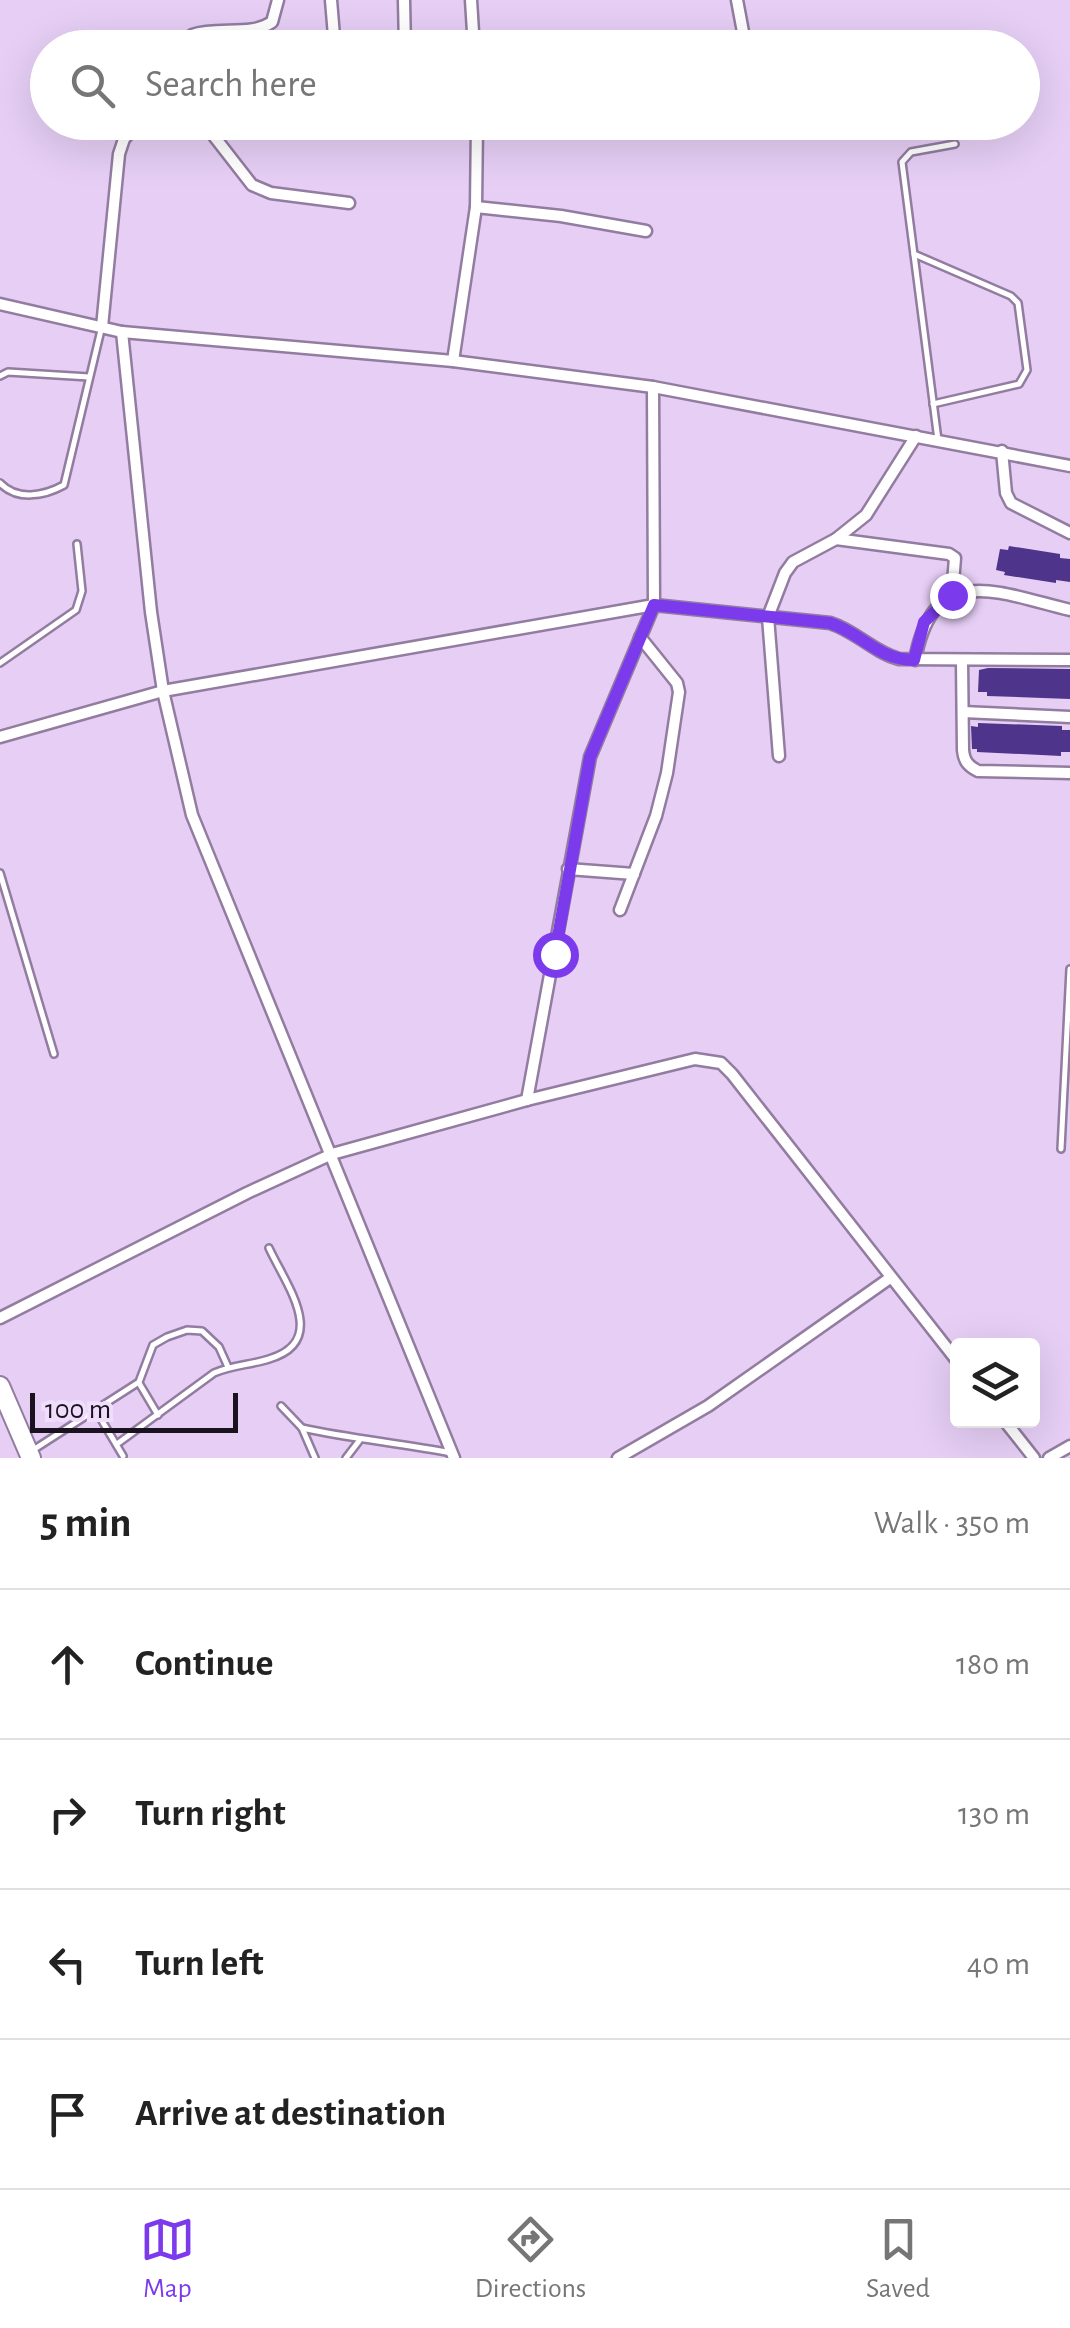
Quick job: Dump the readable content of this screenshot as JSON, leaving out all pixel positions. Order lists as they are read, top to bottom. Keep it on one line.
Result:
{"scale_bar":"100 m","page":{"search":"Search here","scale":"100 m","heading":["5 min","Walk · 350 m"],"list":[["Continue","180 m"],["Turn right","130 m"],["Turn left","40 m"],"Arrive at destination"],"nav":["Map","Directions","Saved"]}}
